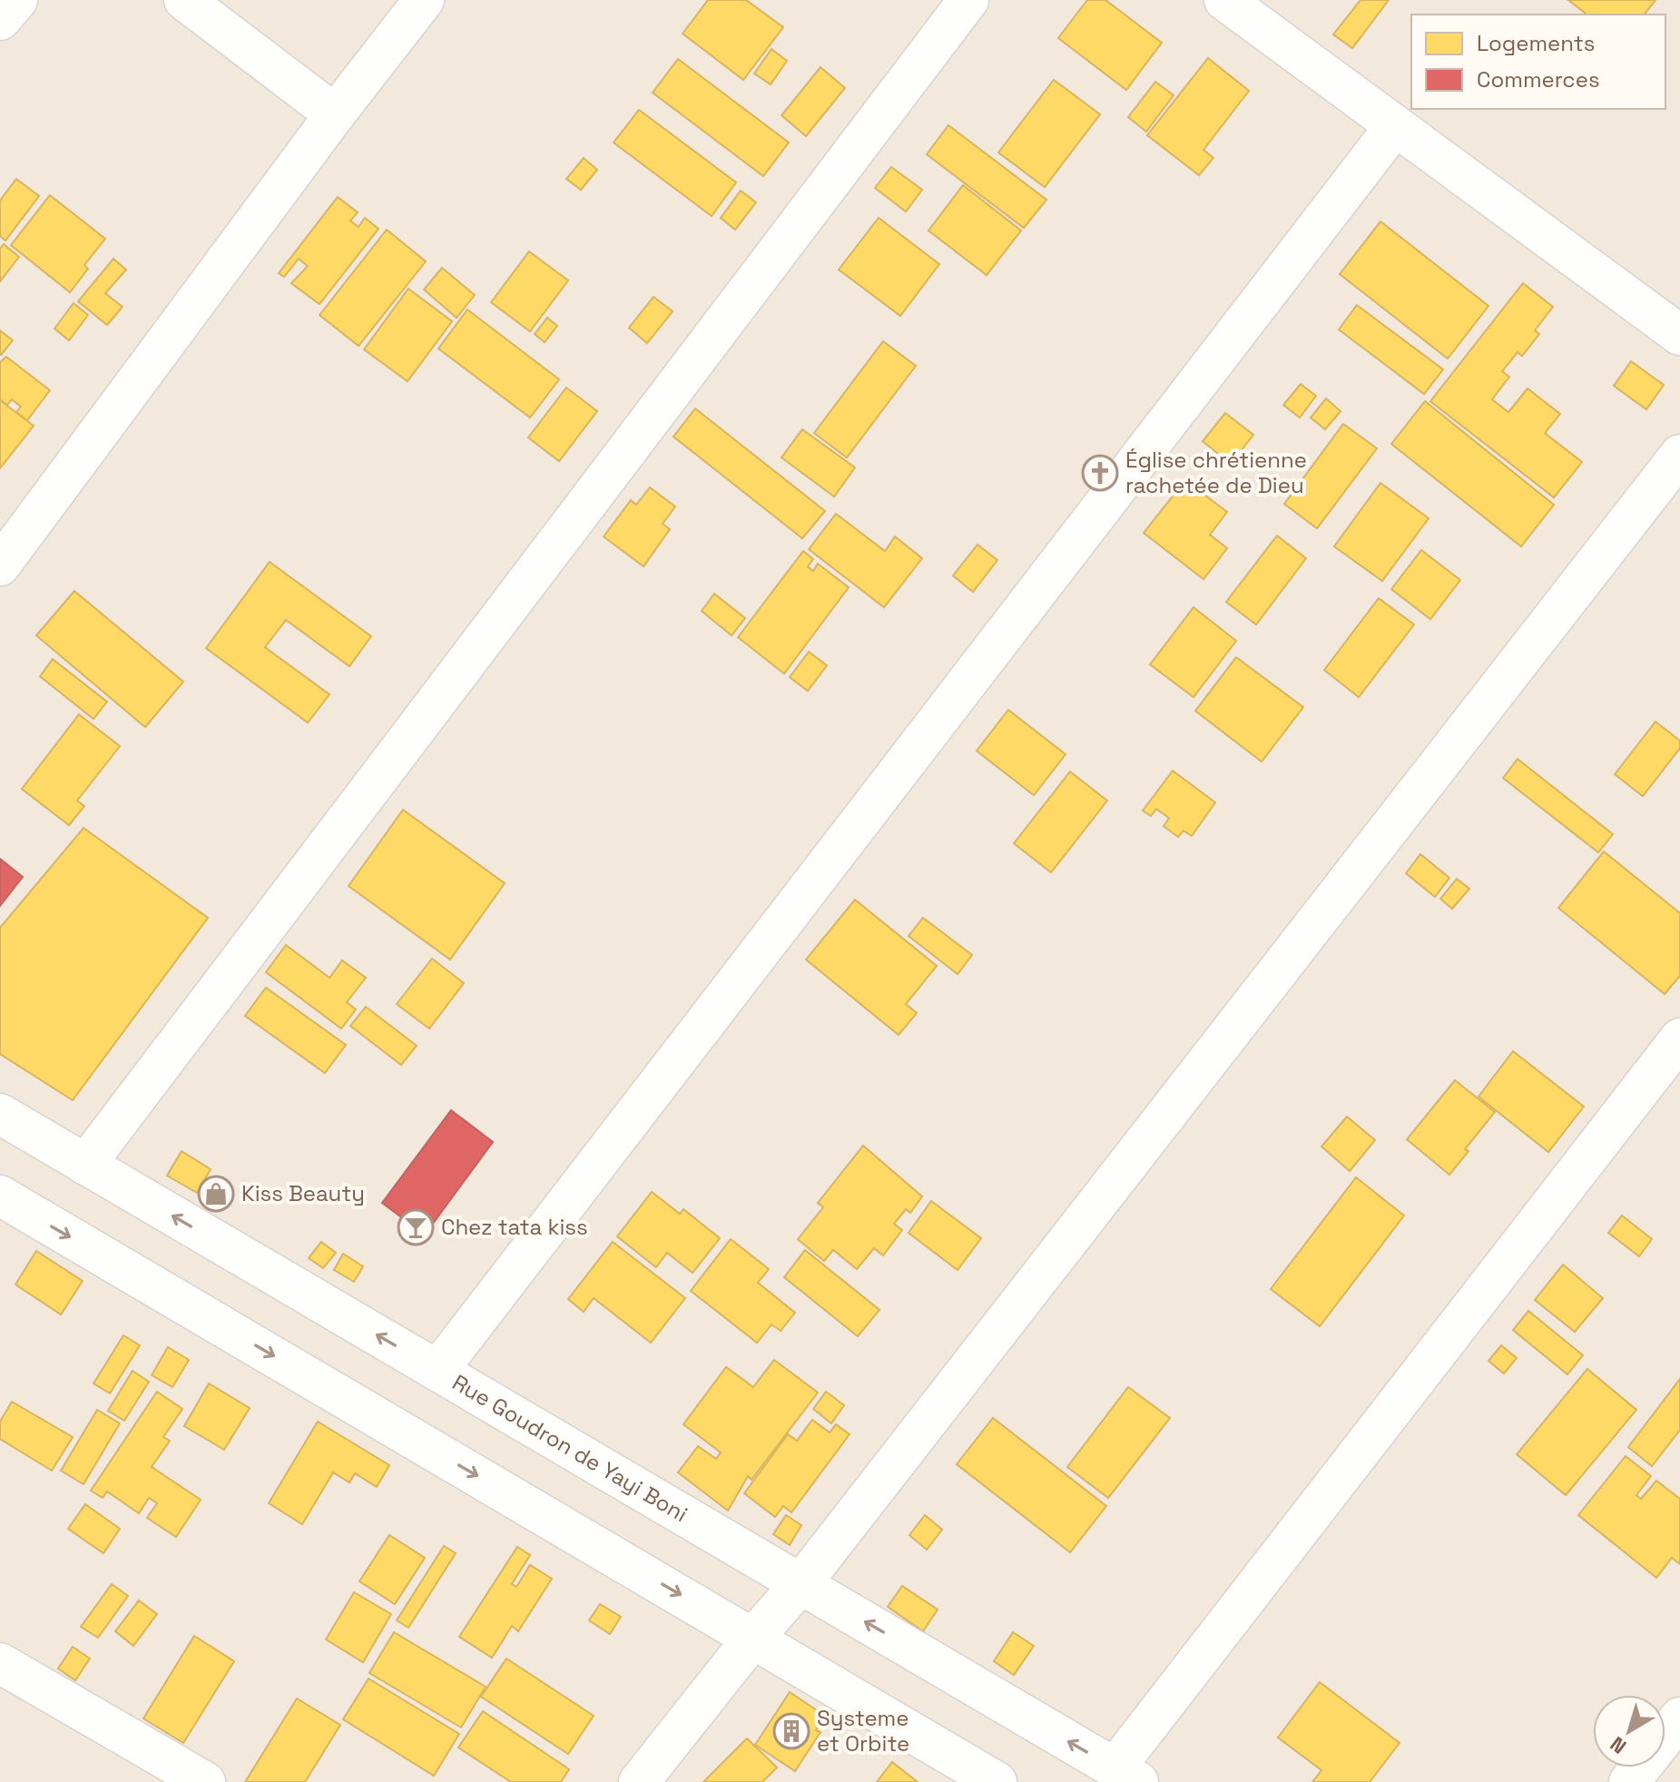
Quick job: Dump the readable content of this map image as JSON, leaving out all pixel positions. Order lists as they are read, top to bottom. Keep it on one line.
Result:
{"streets":{"street":["Rue Goudron de Yayi Boni"]},"places":{"church":["Église chrétienne rachetée de Dieu"],"shop":["Kiss Beauty"],"bar":["Chez tata kiss"],"building":["Systeme et Orbite"]},"legend":["Logements","Commerces"],"north":"bottom left"}
